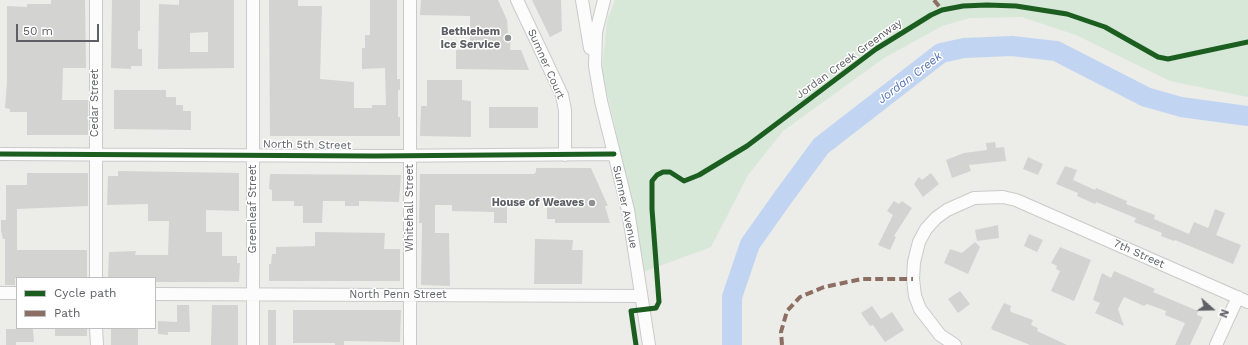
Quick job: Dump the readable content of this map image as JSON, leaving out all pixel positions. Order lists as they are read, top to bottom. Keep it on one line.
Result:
{"streets":{"street":["Sumner Court","Cedar Street","North 5th Street","Sumner Avenue","Whitehall Street","Greenleaf Street","7th Street","North Penn Street"],"cycle path":["Jordan Creek Greenway"]},"crossings":[["Sumner Court","North 5th Street"],["Cedar Street","North 5th Street"],["North 5th Street","Sumner Avenue"],["North 5th Street","Whitehall Street"],["North 5th Street","Greenleaf Street"],["Sumner Avenue","North Penn Street"],["Whitehall Street","North Penn Street"],["Greenleaf Street","North Penn Street"]],"water":["Jordan Creek"],"places":["Bethlehem Ice Service","House of Weaves"],"legend":["Cycle path","Path"],"scale_bar":"50 m","north":"right"}
